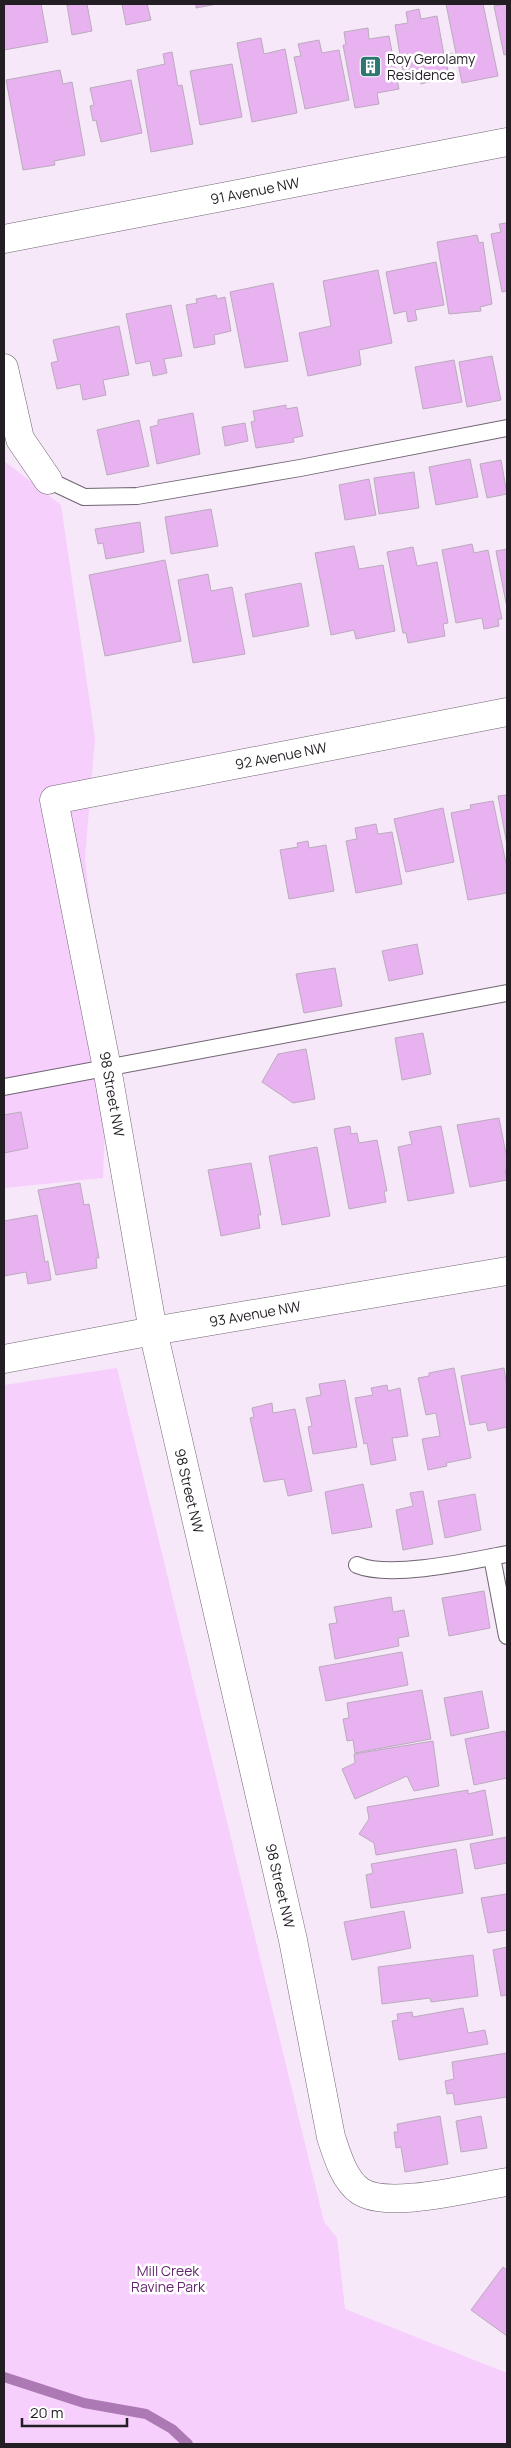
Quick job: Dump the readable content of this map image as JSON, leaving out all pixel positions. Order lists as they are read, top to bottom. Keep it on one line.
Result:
{"streets":{"street":["91 Avenue NW","92 Avenue NW","98 Street NW","93 Avenue NW"]},"crossings":[["92 Avenue NW","98 Street NW"],["98 Street NW","93 Avenue NW"]],"parks":["Mill Creek Ravine Park"],"places":{"building":["Roy Gerolamy Residence"]},"scale_bar":"20 m"}
